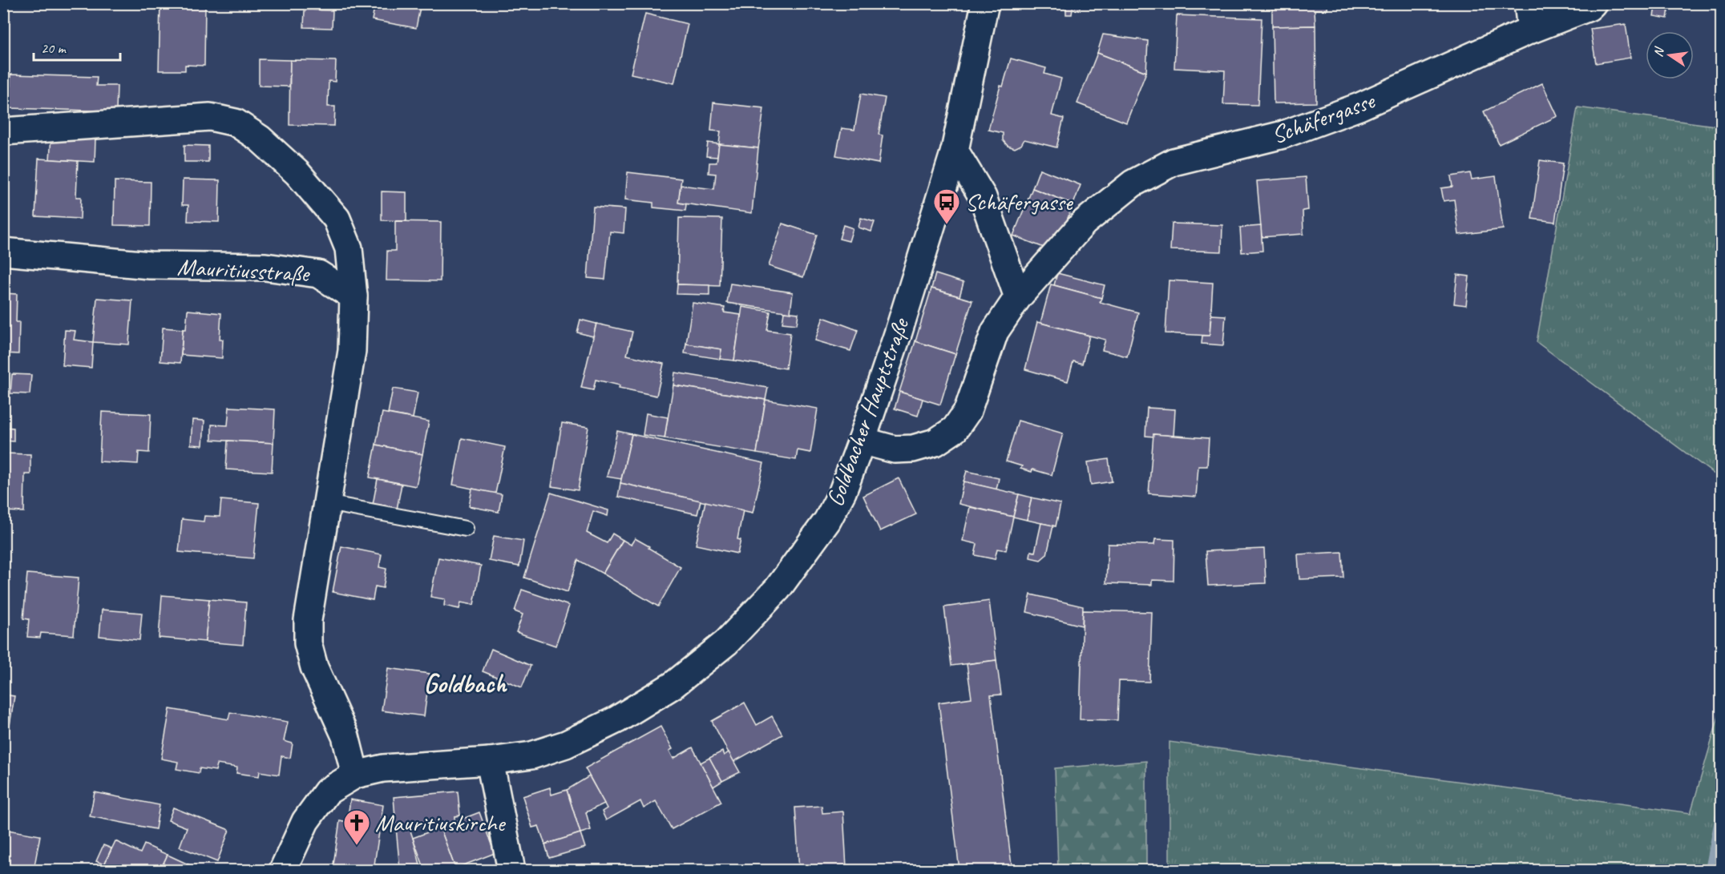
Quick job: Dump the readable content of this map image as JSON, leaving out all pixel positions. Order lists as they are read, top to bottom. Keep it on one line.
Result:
{"streets":{"street":["Schäfergasse","Mauritiusstraße","Goldbacher Hauptstraße"]},"crossings":[["Schäfergasse","Goldbacher Hauptstraße"]],"districts":["Goldbach"],"places":{"bus stop":["Schäfergasse"],"church":["Mauritiuskirche"]},"scale_bar":"20 m","north":"left"}
